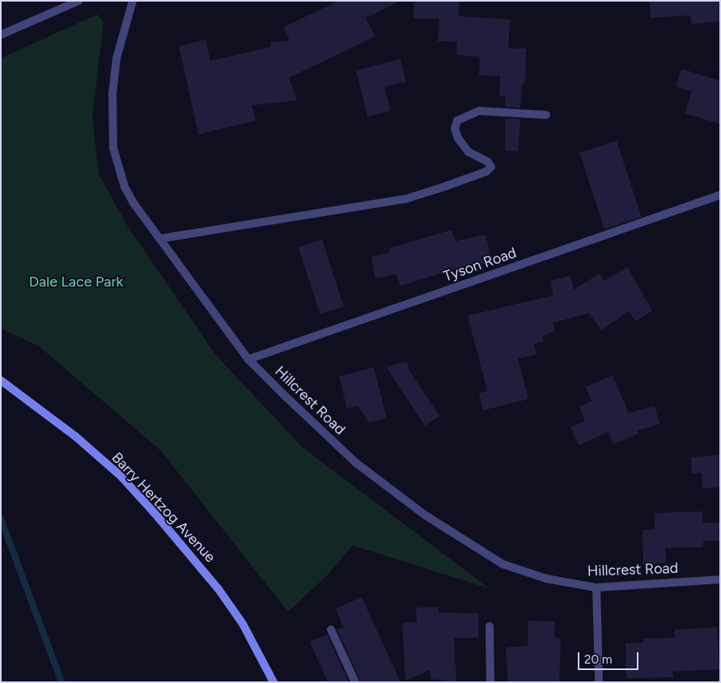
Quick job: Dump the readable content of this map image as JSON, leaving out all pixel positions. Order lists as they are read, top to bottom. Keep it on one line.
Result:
{"streets":{"main road":["Barry Hertzog Avenue"],"street":["Tyson Road","Hillcrest Road"]},"crossings":[["Tyson Road","Hillcrest Road"]],"parks":["Dale Lace Park"],"scale_bar":"20 m"}
